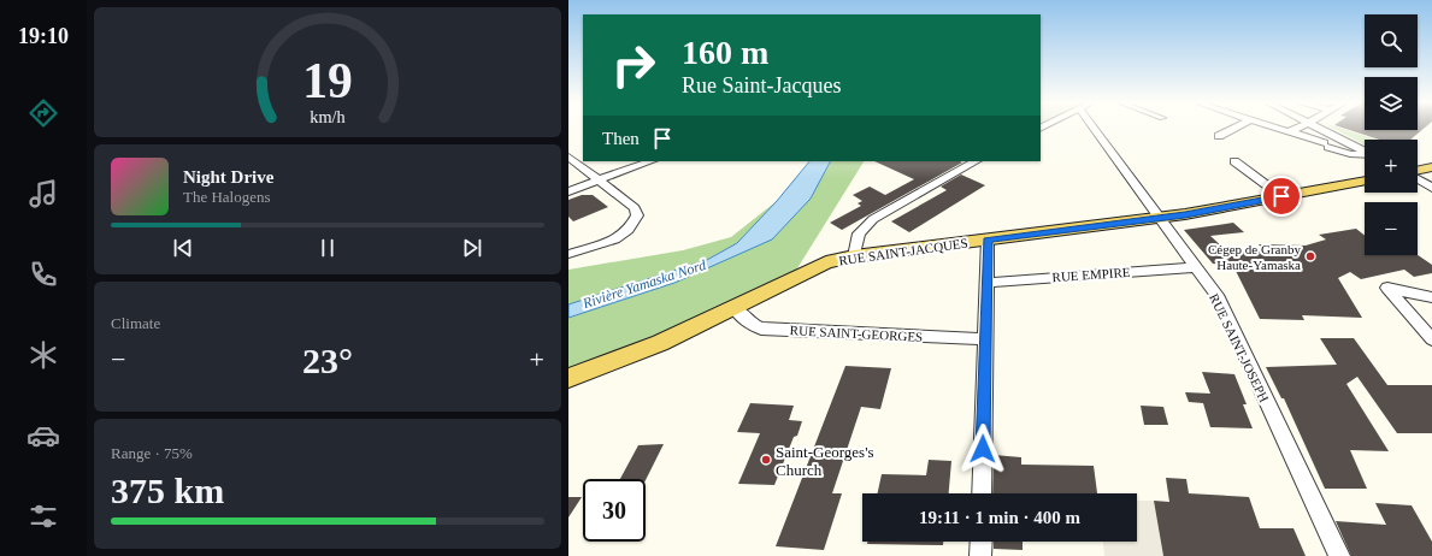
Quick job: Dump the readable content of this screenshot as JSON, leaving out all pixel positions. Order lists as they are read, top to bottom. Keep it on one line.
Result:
{"streets":{"main road":["RUE SAINT-JACQUES"],"street":["RUE EMPIRE","RUE SAINT-GEORGES","RUE SAINT-JOSEPH"]},"crossings":[["RUE SAINT-JACQUES","RUE SAINT-GEORGES"],["RUE SAINT-JACQUES","RUE SAINT-JOSEPH"],["RUE EMPIRE","RUE SAINT-JOSEPH"]],"water":["Rivière Yamaska Nord"],"places":["Cégep de Granby Haute-Yamaska","Saint-Georges's Church"],"page":{"tabs":"19:10","map_buttons":["+","−"],"turn":["160 m","Rue Saint-Jacques"],"then":"Then","song":["Night Drive","The Halogens"],"tile":["Climate",["Range · 75%","375 km"]],"heat":["−","23°","+"],"limit":"30","trip":"19:11 · 1 min · 400 m","gauge":["19","km/h"]}}
